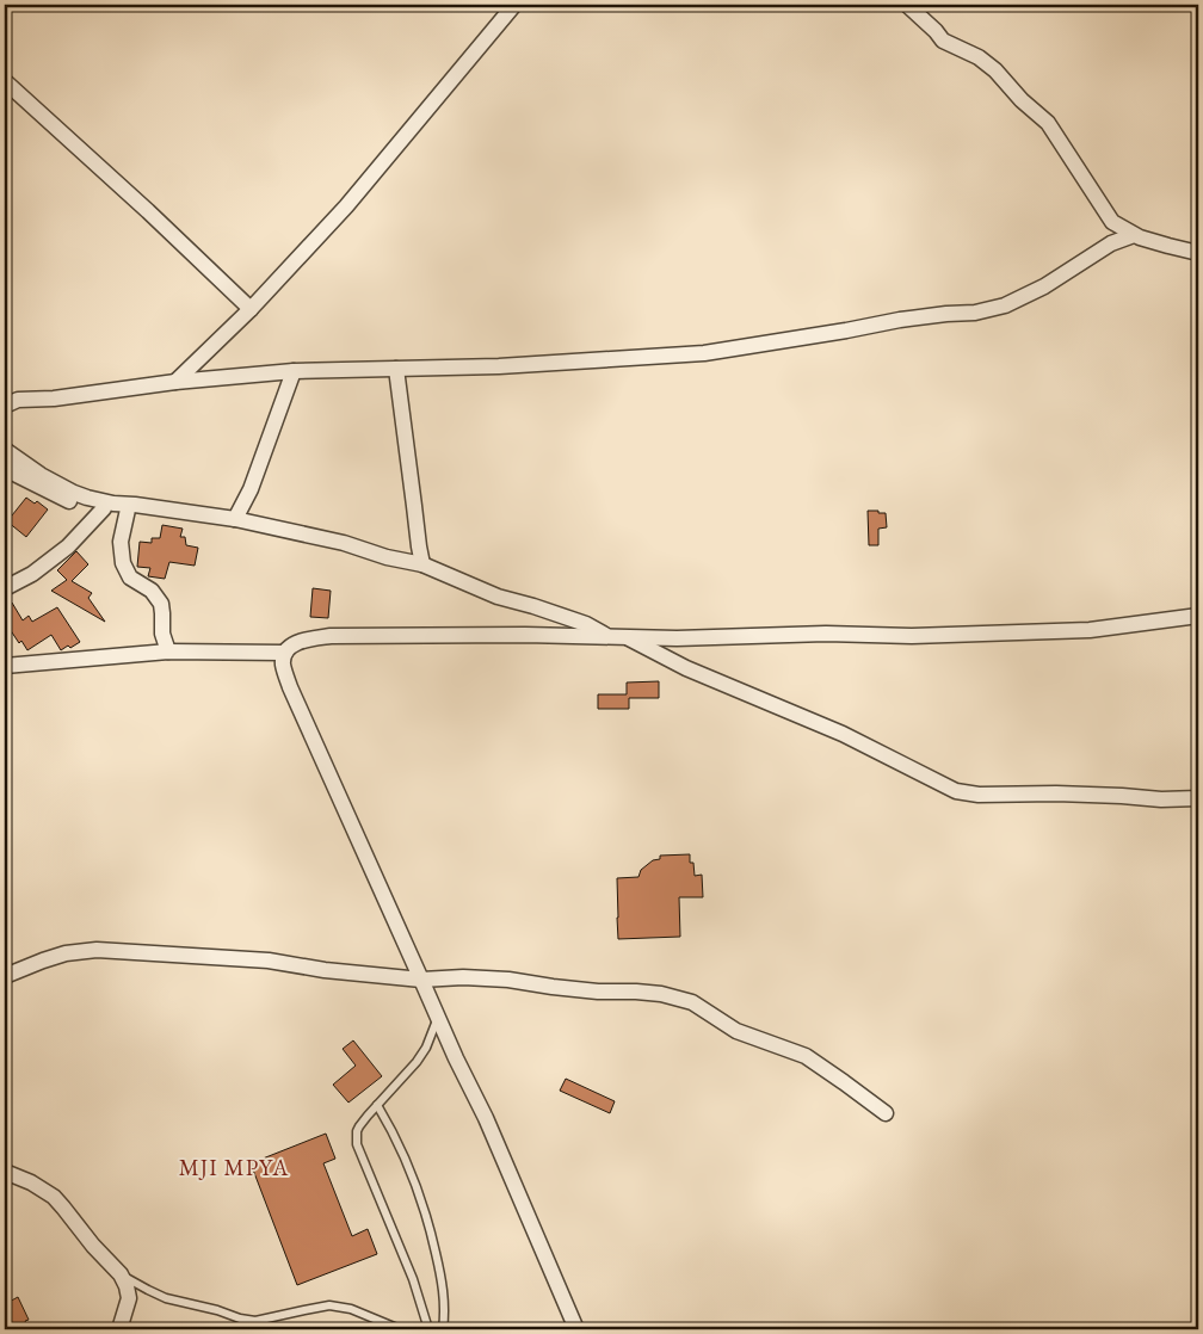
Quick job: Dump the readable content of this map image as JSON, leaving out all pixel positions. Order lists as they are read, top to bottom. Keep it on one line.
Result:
{"districts":["MJI MPYA"]}
